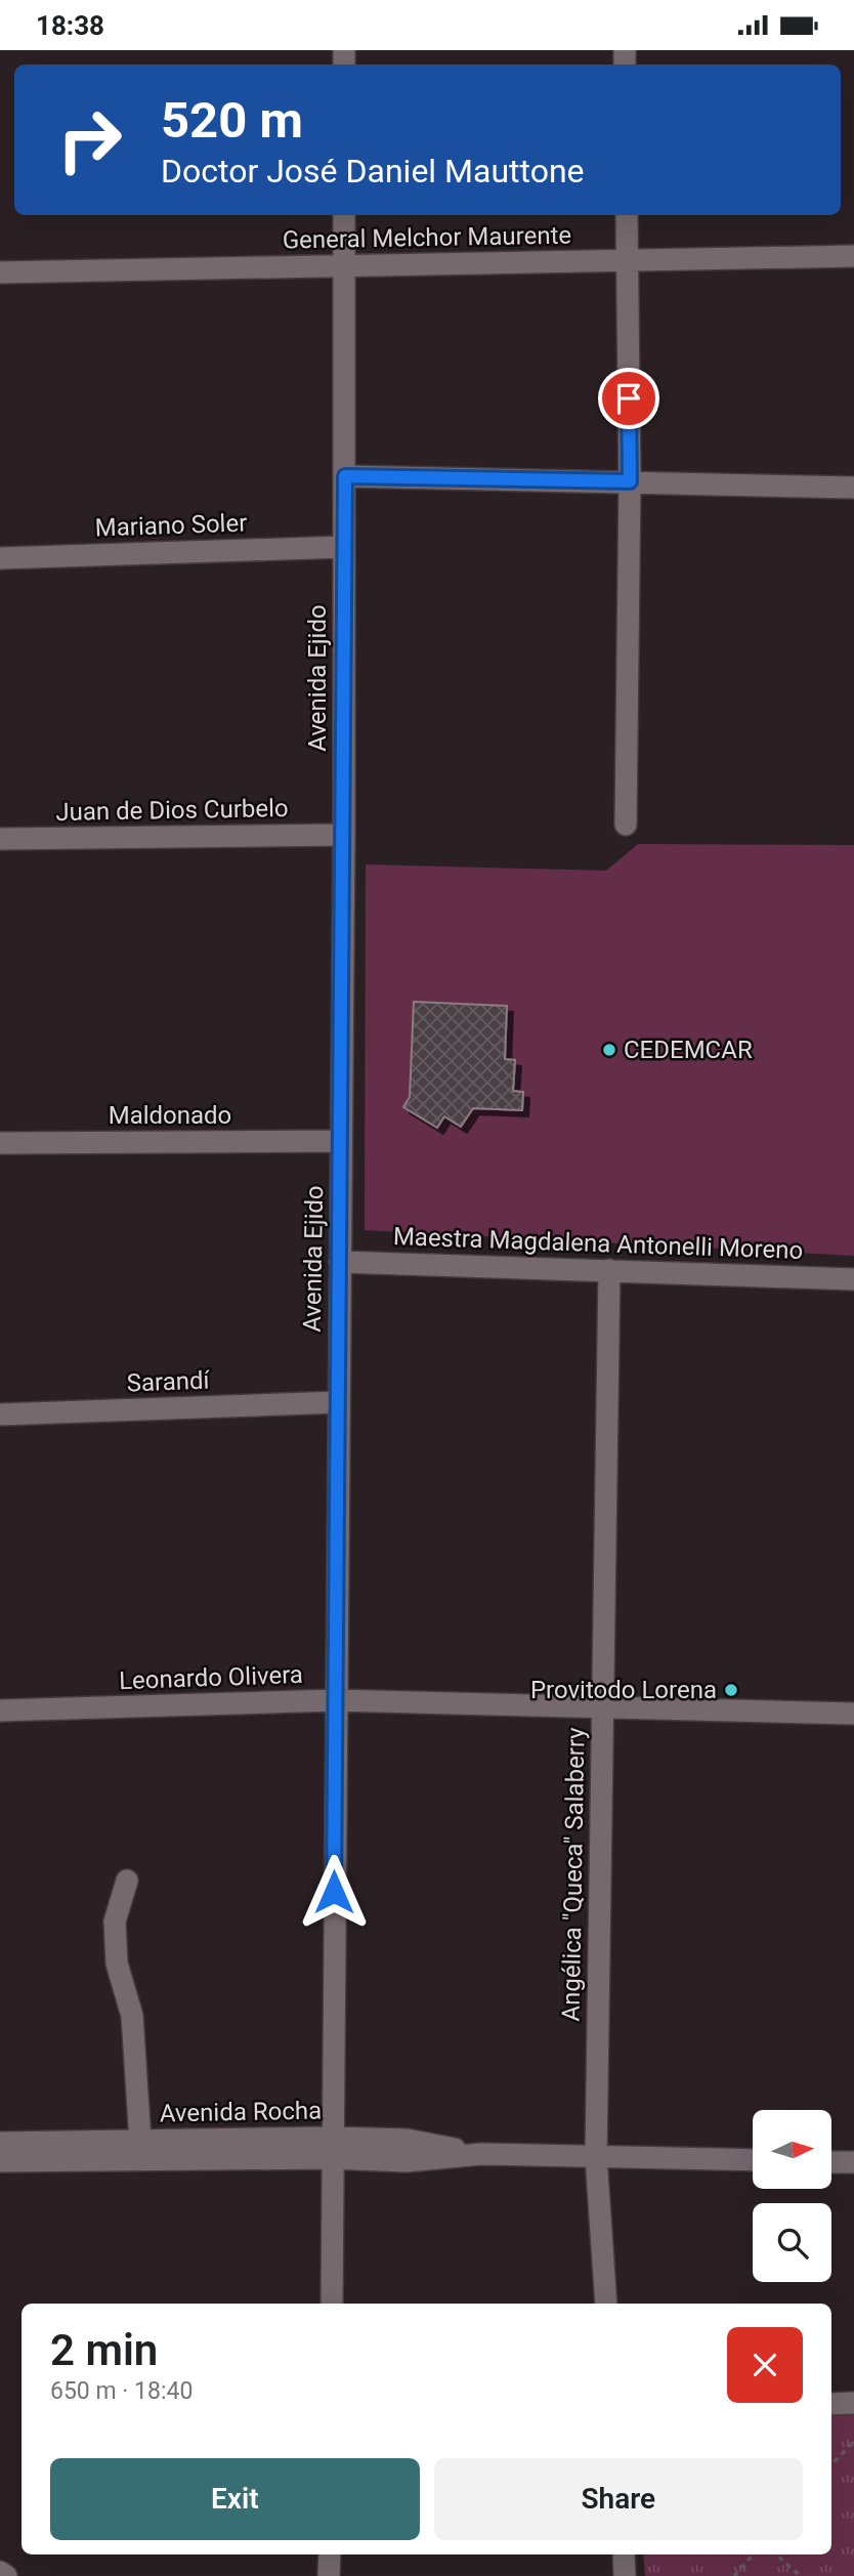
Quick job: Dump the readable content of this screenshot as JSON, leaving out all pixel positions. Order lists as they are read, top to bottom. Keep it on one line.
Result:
{"streets":{"street":["General Melchor Maurente","Mariano Soler","Avenida Ejido","Juan de Dios Curbelo","Maldonado","Maestra Magdalena Antonelli Moreno","Sarandí","Leonardo Olivera","Angélica \"Queca\" Salaberry","Avenida Rocha"]},"crossings":[["General Melchor Maurente","Avenida Ejido"],["Mariano Soler","Avenida Ejido"],["Avenida Ejido","Juan de Dios Curbelo"],["Avenida Ejido","Maldonado"],["Avenida Ejido","Maestra Magdalena Antonelli Moreno"],["Avenida Ejido","Sarandí"],["Avenida Ejido","Leonardo Olivera"],["Avenida Ejido","Avenida Rocha"],["Maestra Magdalena Antonelli Moreno","Angélica \"Queca\" Salaberry"],["Leonardo Olivera","Angélica \"Queca\" Salaberry"],["Angélica \"Queca\" Salaberry","Avenida Rocha"]],"places":["CEDEMCAR","Provitodo Lorena"],"north":"right","page":{"status":"18:38","turn":["520 m","Doctor José Daniel Mauttone"],"heading":["2 min","650 m · 18:40"],"buttons":["Exit","Share"]}}
